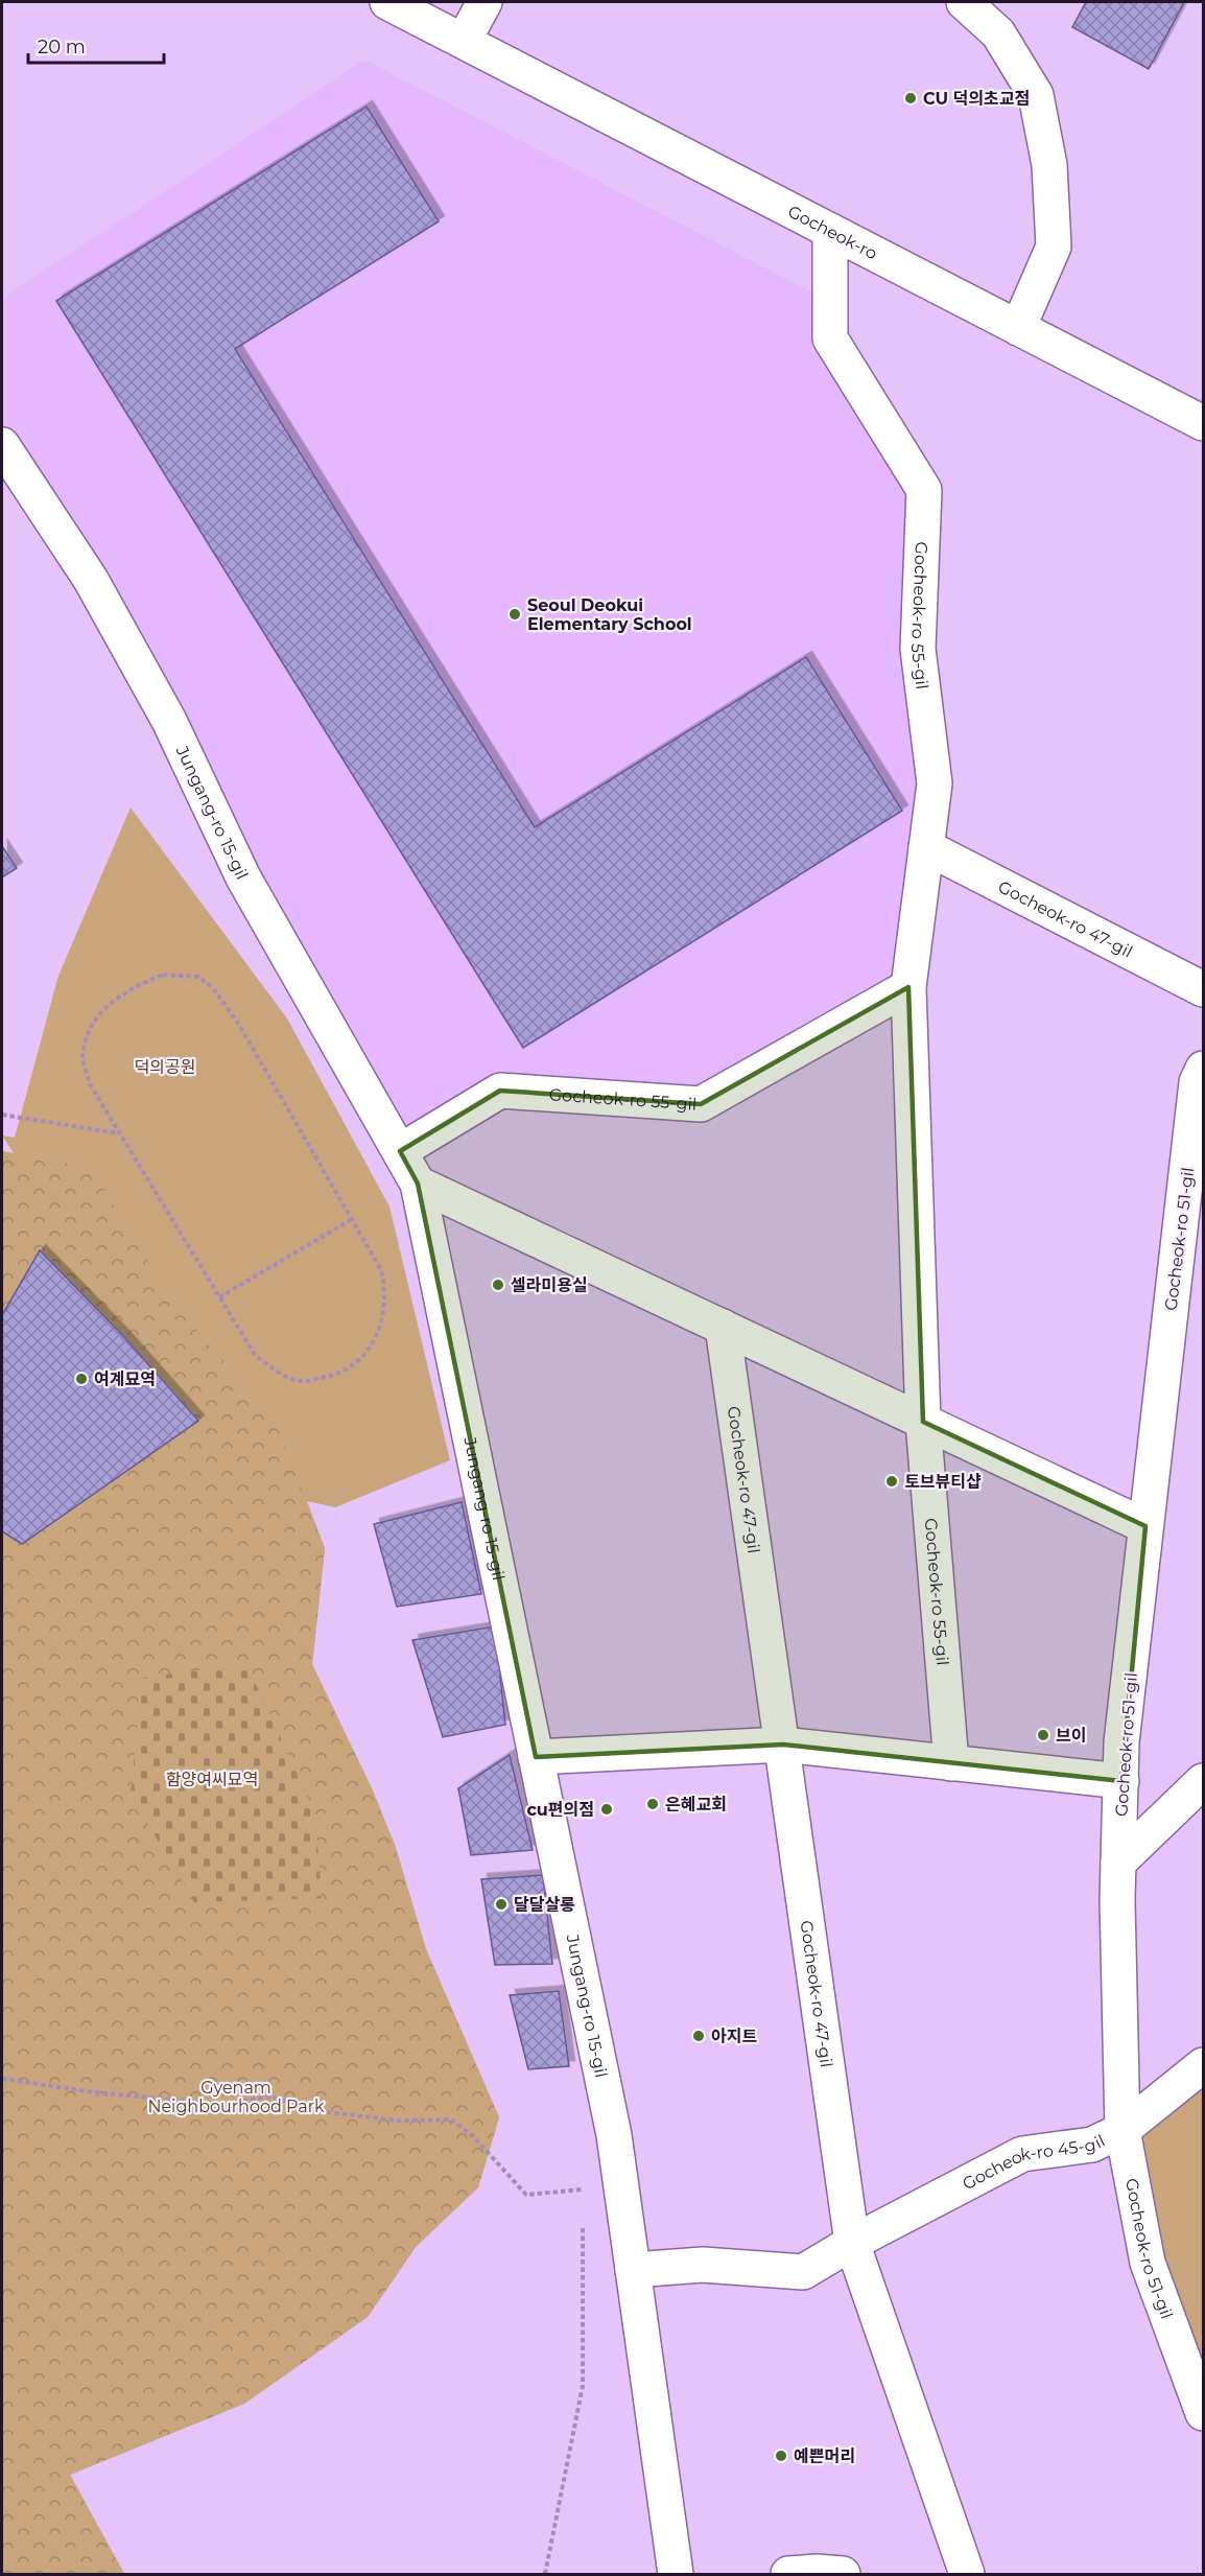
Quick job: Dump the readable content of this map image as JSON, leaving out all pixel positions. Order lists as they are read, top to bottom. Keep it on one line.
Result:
{"streets":{"street":["Gocheok-ro","Gocheok-ro 55-gil","Jungang-ro 15-gil","Gocheok-ro 47-gil","Gocheok-ro 51-gil","Gocheok-ro 45-gil"]},"crossings":[["Gocheok-ro","Gocheok-ro 55-gil"],["Gocheok-ro 55-gil","Jungang-ro 15-gil"],["Gocheok-ro 55-gil","Gocheok-ro 47-gil"],["Jungang-ro 15-gil","Gocheok-ro 45-gil"],["Gocheok-ro 47-gil","Gocheok-ro 45-gil"],["Gocheok-ro 51-gil","Gocheok-ro 45-gil"]],"parks":["덕의공원","함양여씨묘역","Gyenam Neighbourhood Park"],"places":["CU 덕의초교점","Seoul Deokui Elementary School","셀라미용실","여계묘역","토브뷰티샵","브이","은혜교회","cu편의점","달달살롱","아지트","예쁜머리"],"scale_bar":"20 m"}
